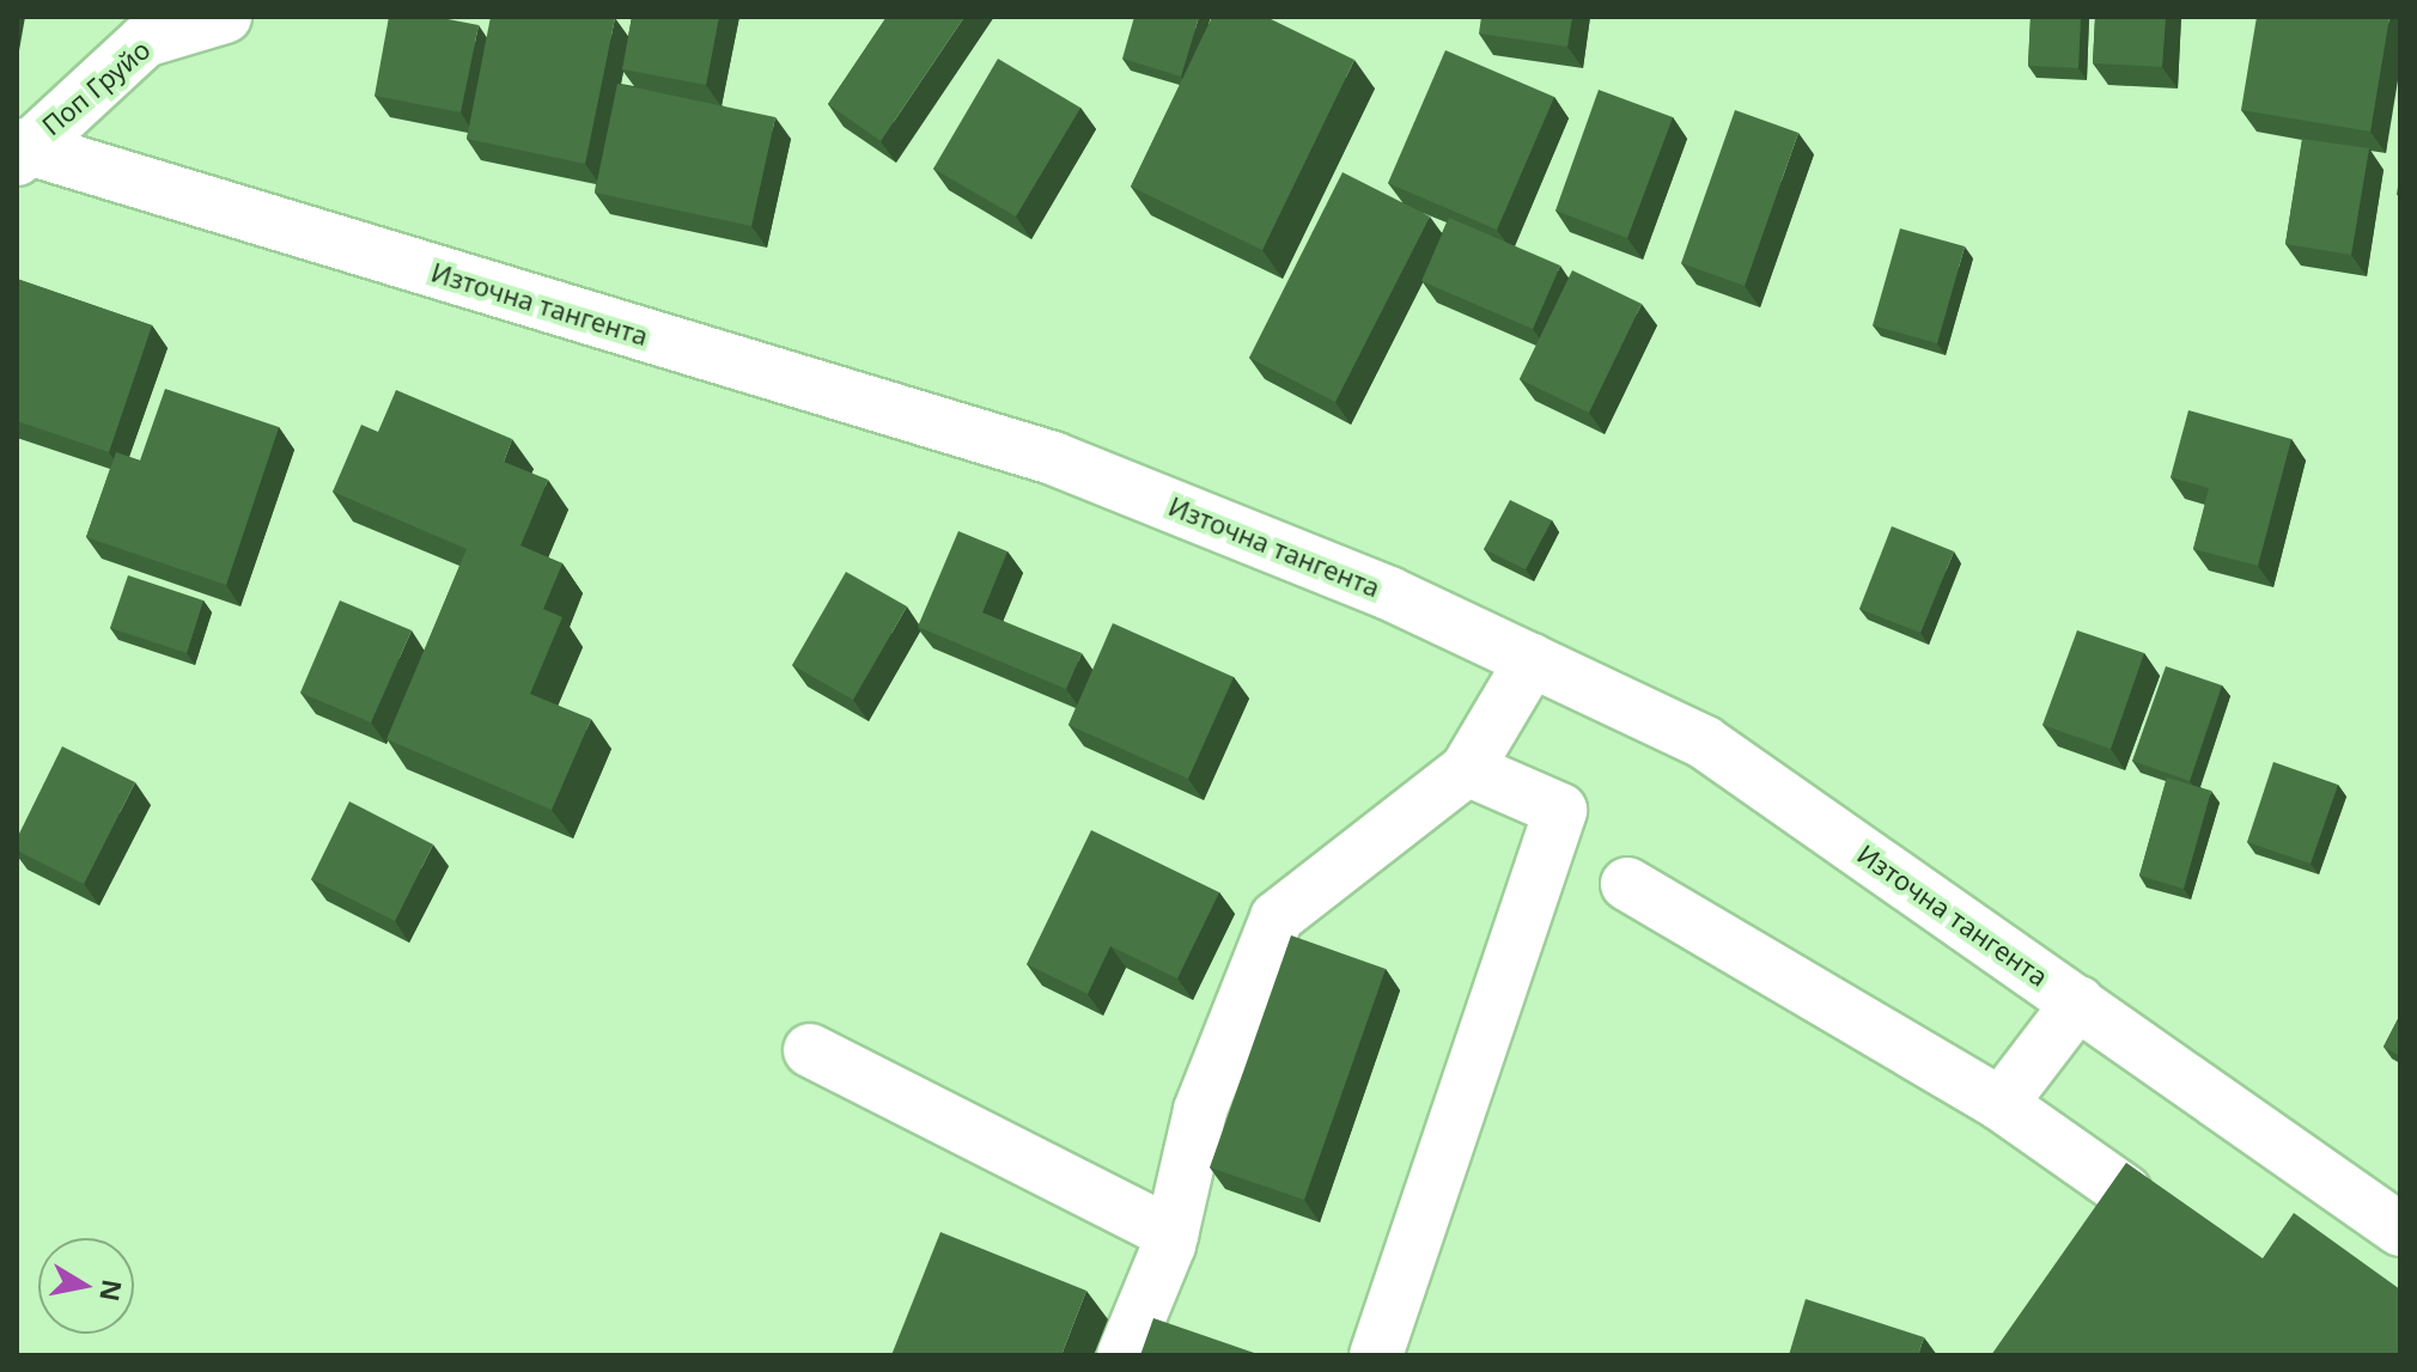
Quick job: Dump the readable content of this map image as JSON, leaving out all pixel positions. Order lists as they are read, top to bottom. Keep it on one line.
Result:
{"streets":{"street":["Поп Груйо","Източна тангента"]},"crossings":[["Поп Груйо","Източна тангента"]],"north":"right"}
